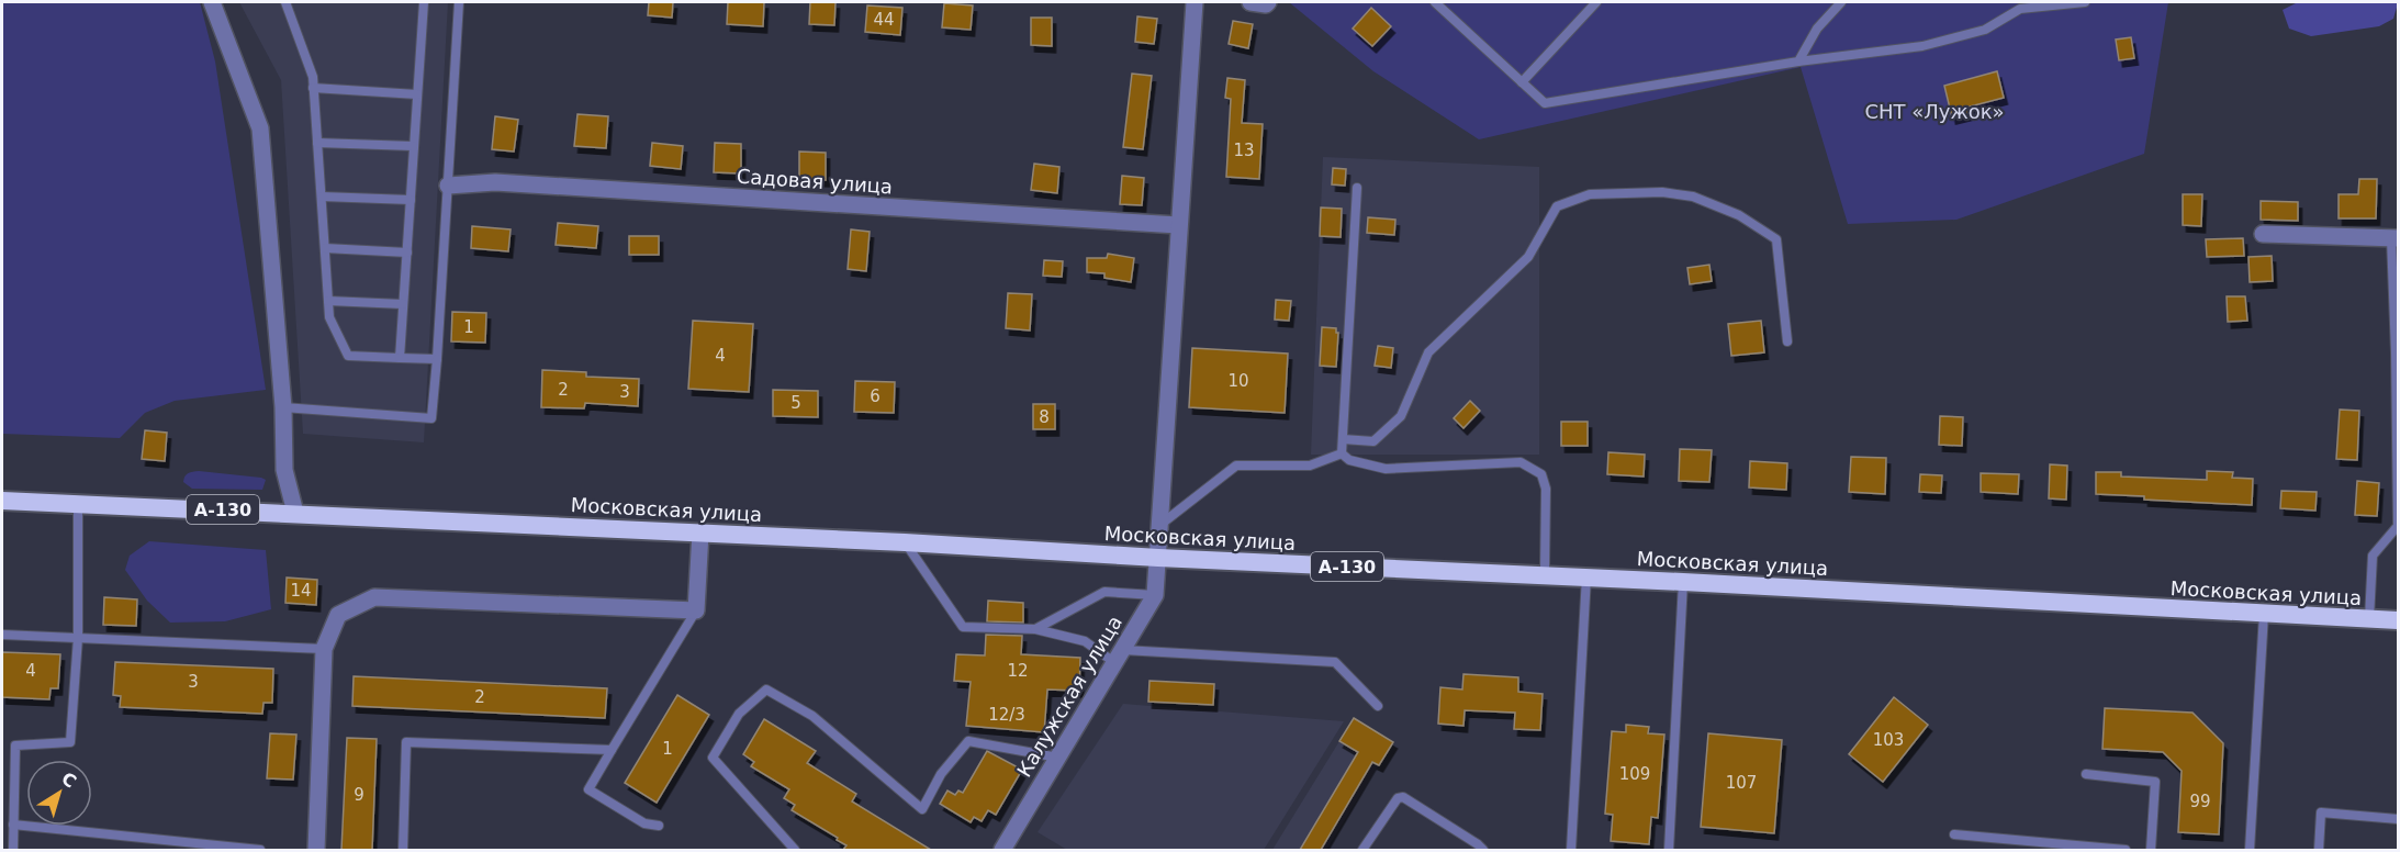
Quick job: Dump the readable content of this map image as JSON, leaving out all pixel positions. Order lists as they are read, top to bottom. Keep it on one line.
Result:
{"streets":{"highway":["А-130","Московская улица"],"street":["Садовая улица","Калужская улица"]},"crossings":[["Садовая улица","Калужская улица"],["А-130","Московская улица"],["Московская улица","Калужская улица"]],"parks":["СНТ «Лужок»"],"house_numbers":["44","13","1","4","10","2","3","6","5","8","14","4","12","3","2","12/3","103","1","109","107","9","99"],"north":"top right"}
